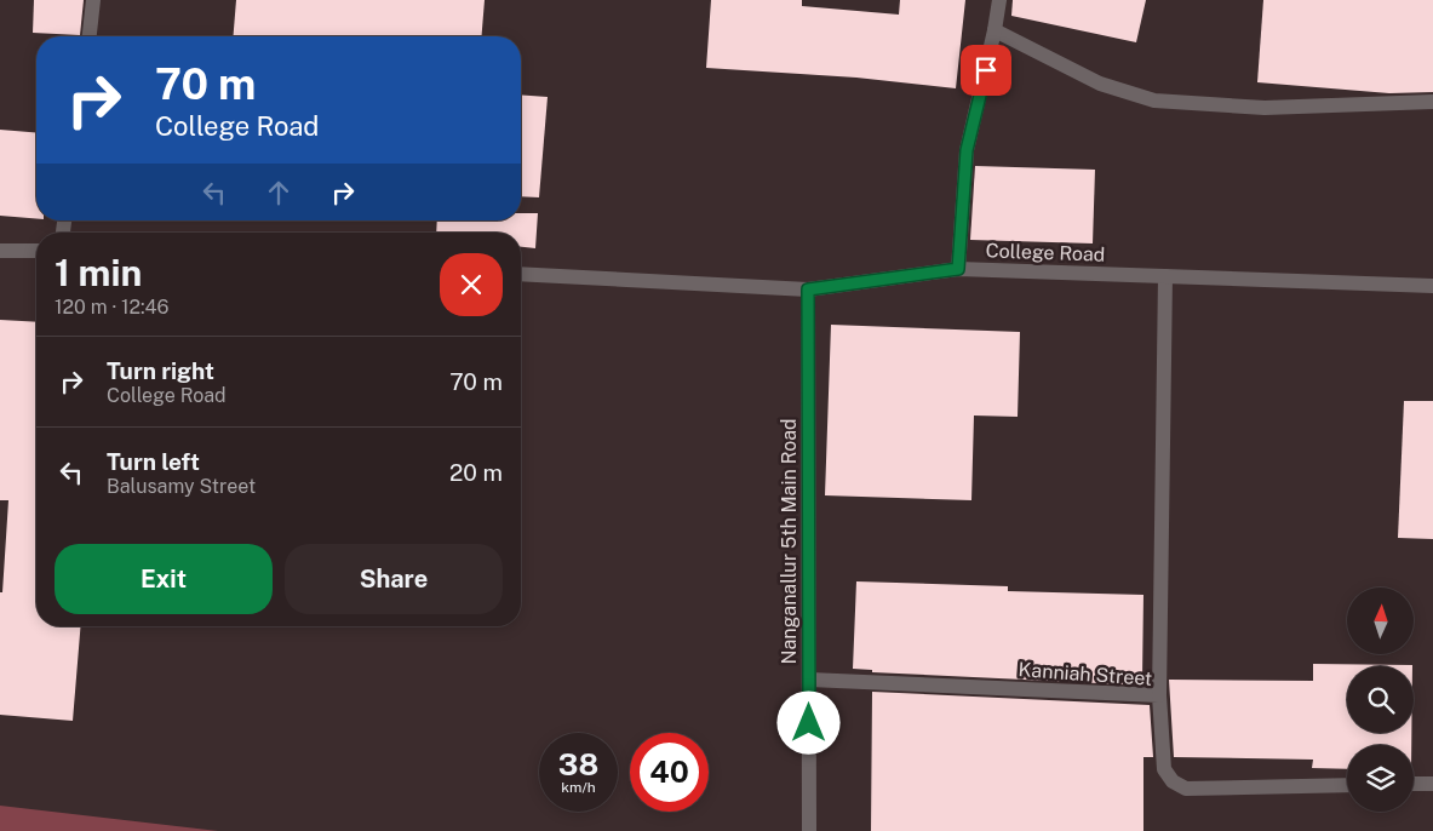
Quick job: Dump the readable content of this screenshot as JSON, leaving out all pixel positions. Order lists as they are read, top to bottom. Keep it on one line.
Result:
{"streets":{"street":["College Road","Nanganallur 5th Main Road","Kanniah Street"]},"crossings":[["College Road","Nanganallur 5th Main Road"],["Nanganallur 5th Main Road","Kanniah Street"]],"north":"top","page":{"turn":["70 m","College Road"],"heading":["1 min","120 m · 12:46"],"list":[{"name":"Turn right","note":"College Road","value":"70 m"},{"name":"Turn left","note":"Balusamy Street","value":"20 m"}],"buttons":["Exit","Share"],"speed":"38 km/h","limit":"40"}}
